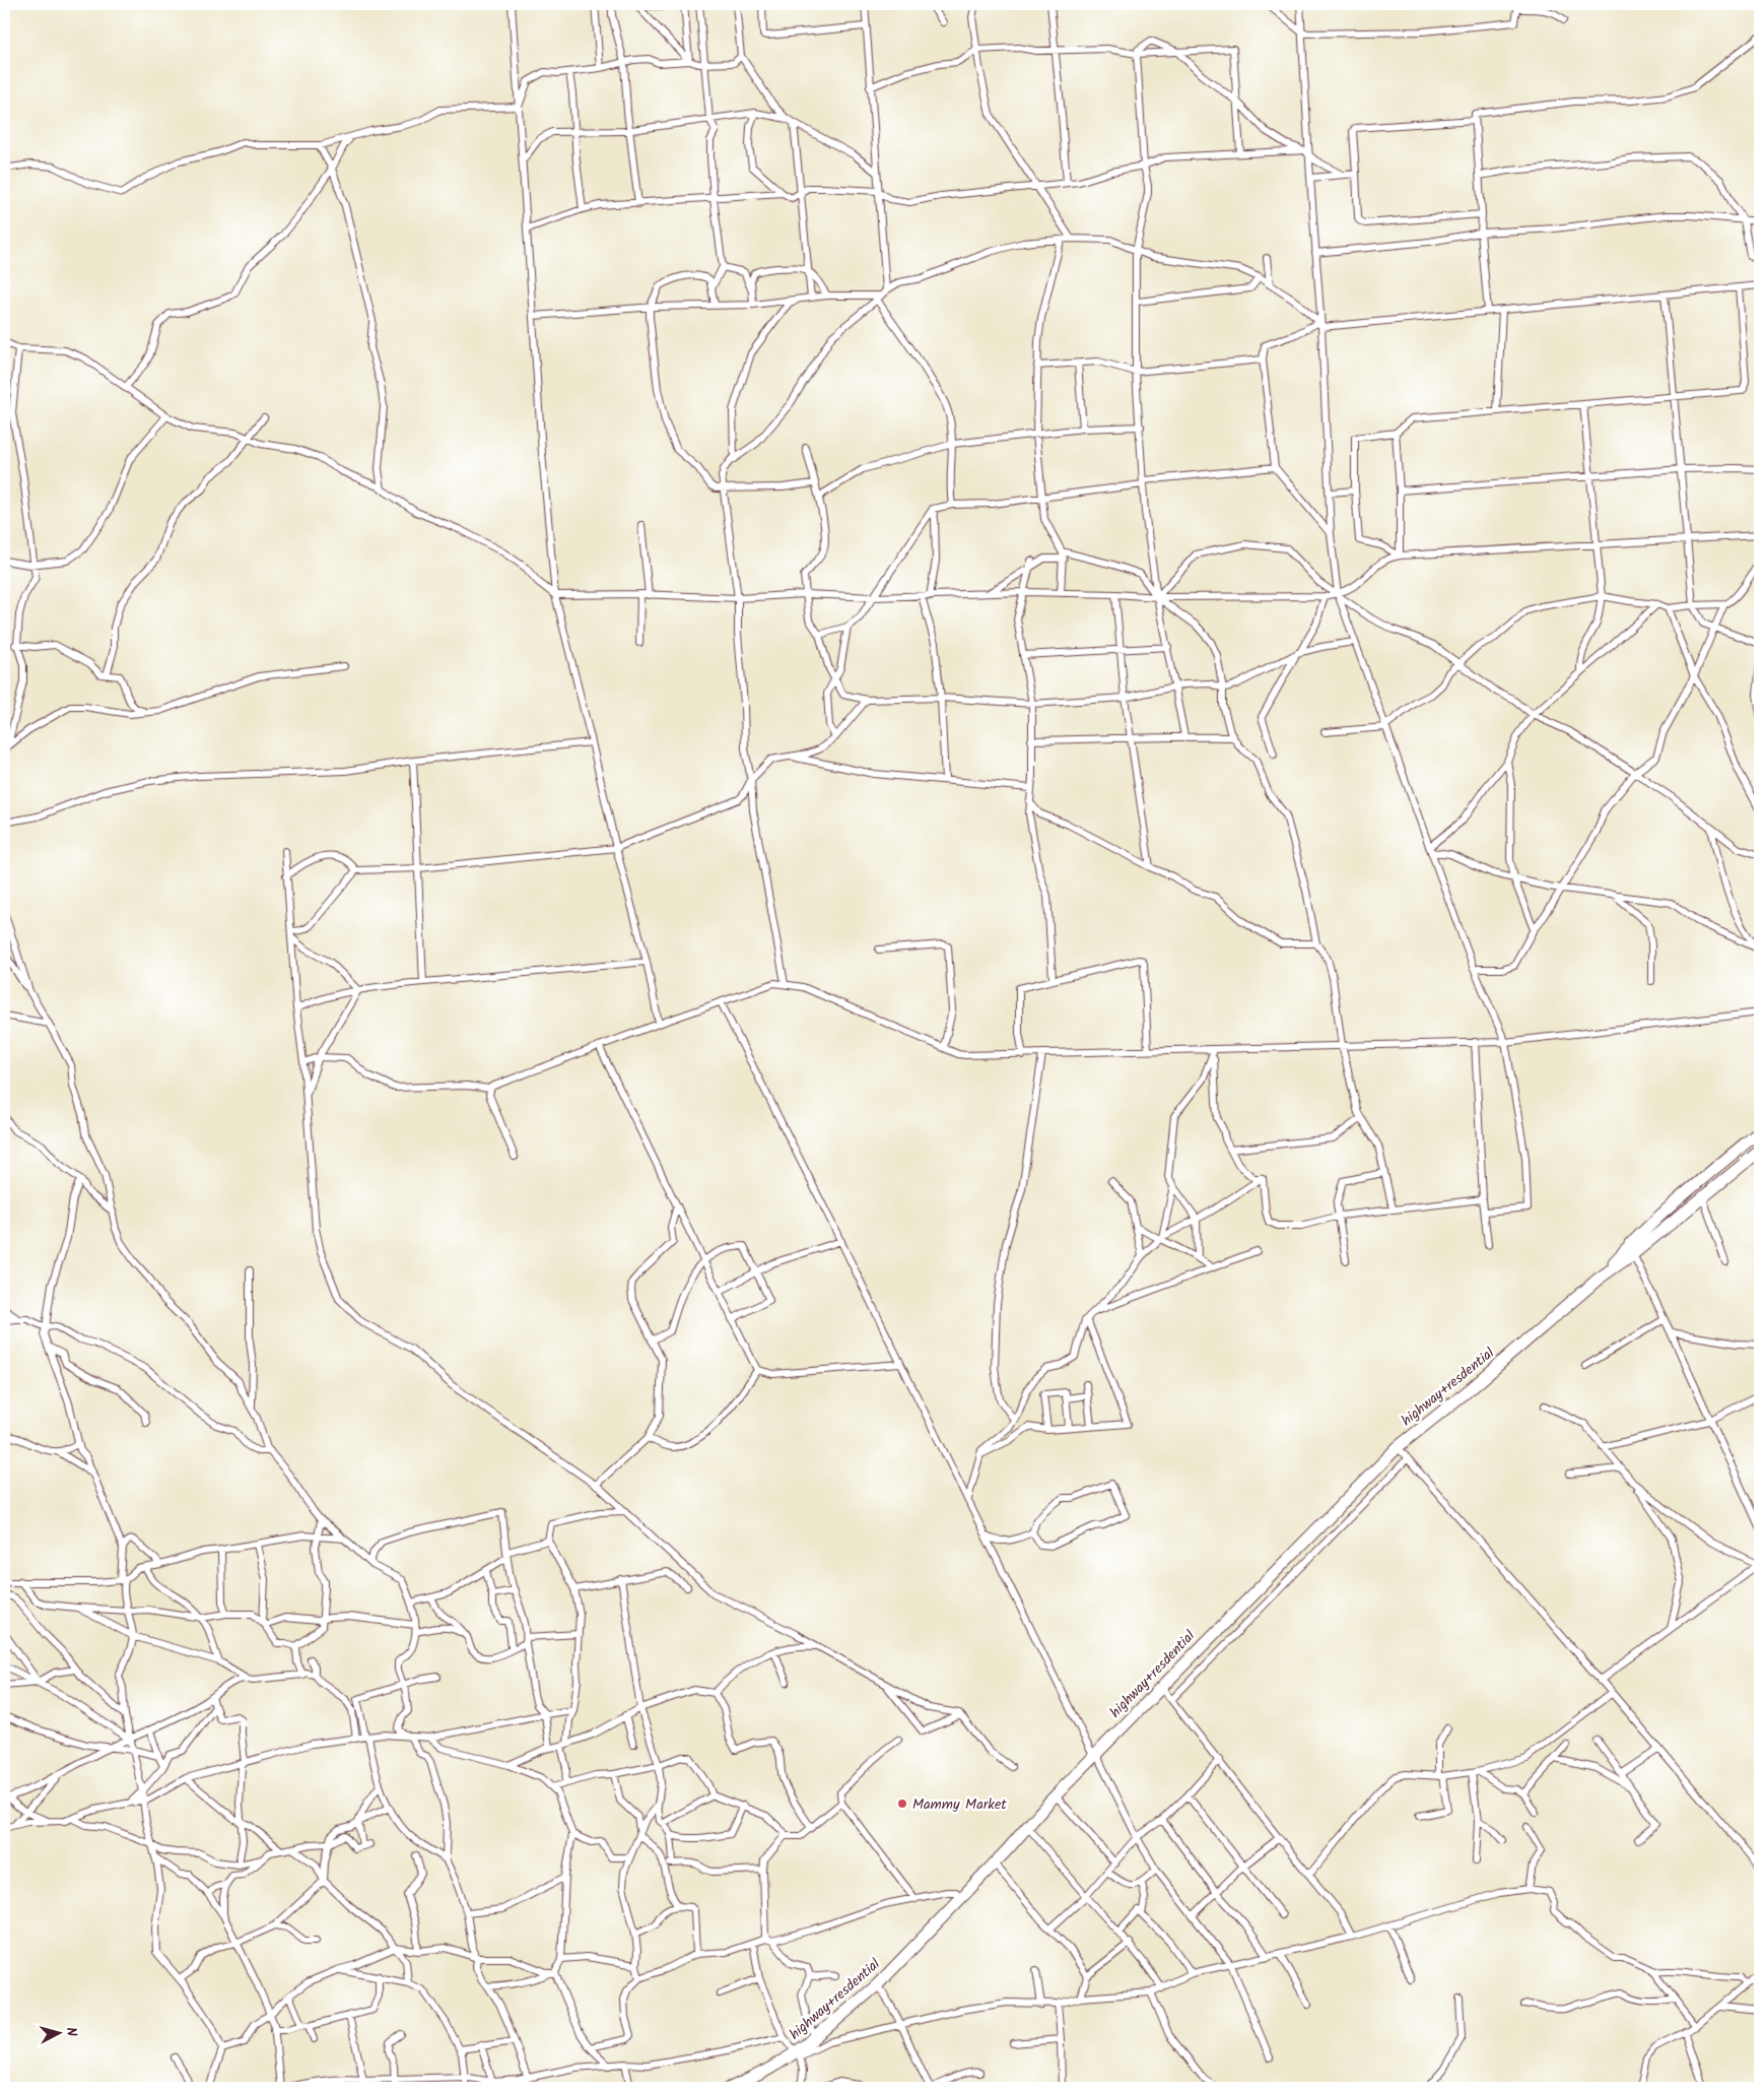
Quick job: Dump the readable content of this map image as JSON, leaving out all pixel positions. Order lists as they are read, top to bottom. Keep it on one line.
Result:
{"streets":{"highway":["highway+resdential"]},"places":["Mammy Market"],"north":"right"}
